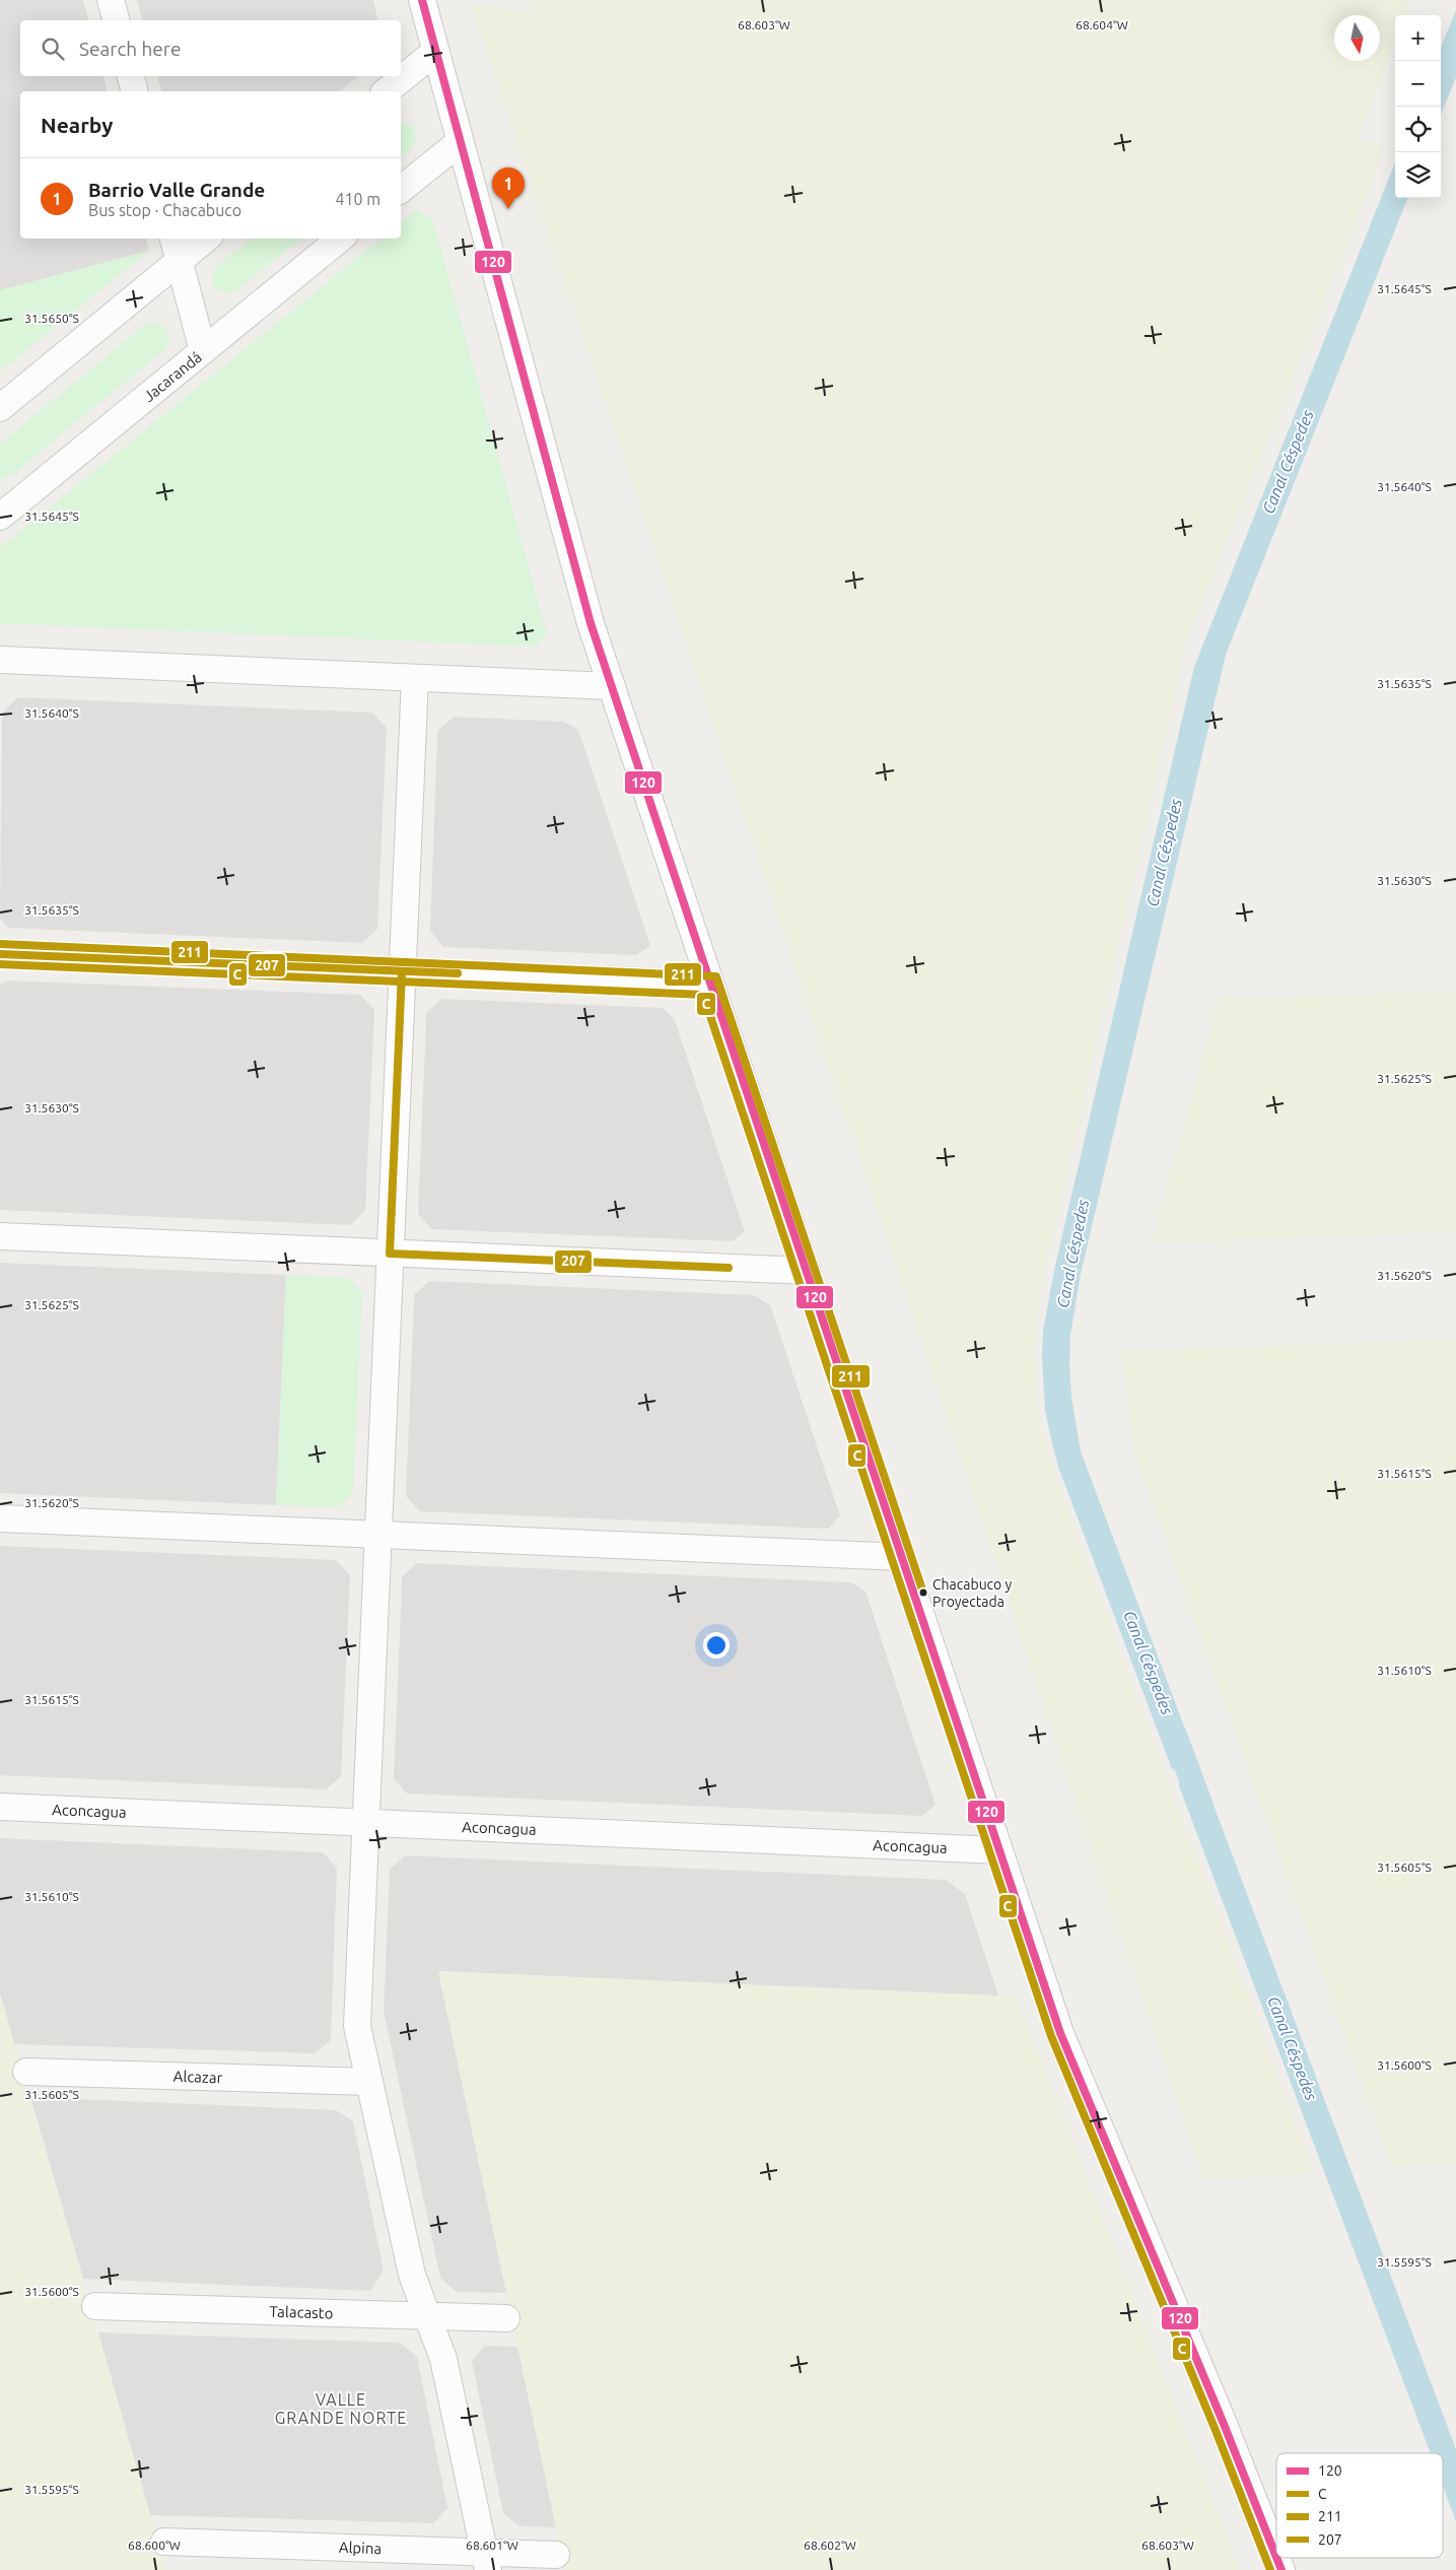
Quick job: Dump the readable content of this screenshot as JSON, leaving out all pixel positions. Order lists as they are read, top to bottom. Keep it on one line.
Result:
{"streets":{"street":["Jacarandá","Aconcagua","Alcazar","Talacasto","Alpina"]},"districts":["VALLE GRANDE NORTE"],"water":["Canal Céspedes"],"places":["Chacabuco y Proyectada"],"lines":["transit line 120","transit line 211","transit line 207","transit line C"],"legend":["120","C","211","207"],"north":"bottom","page":{"map_buttons":["+","−"],"search":"Search here","heading":"Nearby","list":[{"mark":"1","name":"Barrio Valle Grande","note":"Bus stop · Chacabuco","value":"410 m"}],"pins":"1"},"coordinates":["68.603°W","68.604°W","31.5645°S","31.5650°S","31.5640°S","31.5635°S","31.5630°S","31.5625°S","31.5620°S","31.5615°S","31.5610°S","31.5605°S","31.5600°S","31.5595°S","68.600°W","68.601°W","68.602°W"]}
